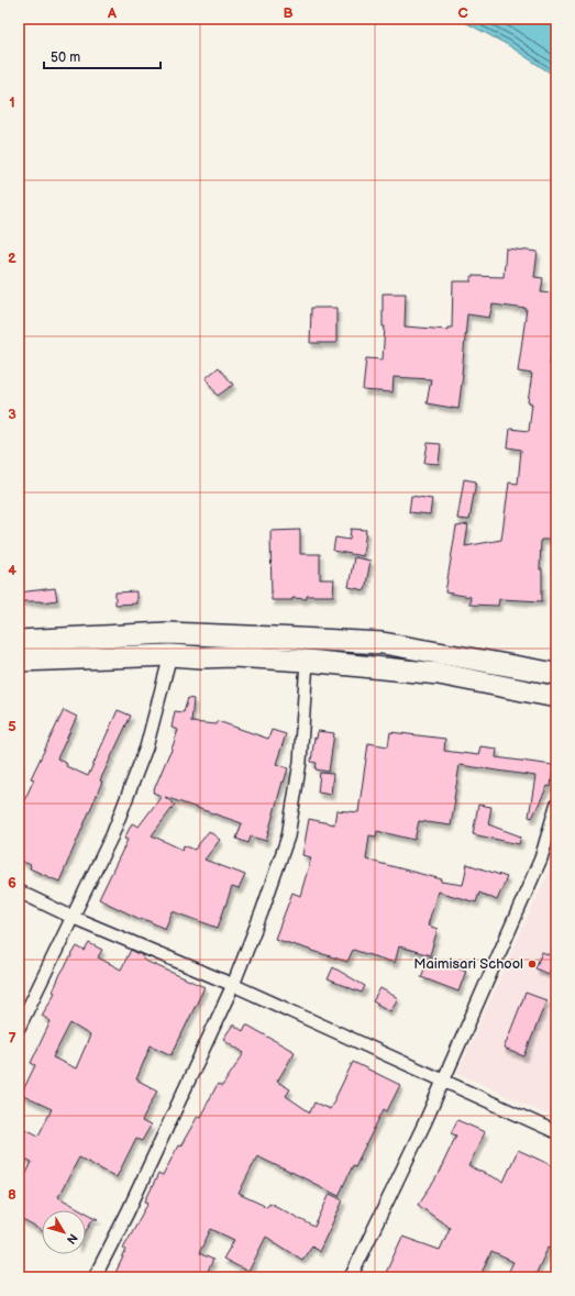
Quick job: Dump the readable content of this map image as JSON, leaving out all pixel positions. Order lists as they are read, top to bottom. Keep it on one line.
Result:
{"places":["Maimisari School"],"scale_bar":"50 m","north":"bottom right","grid":{"columns":["A","B","C"],"rows":["1","2","3","4","5","6","7","8"]}}
